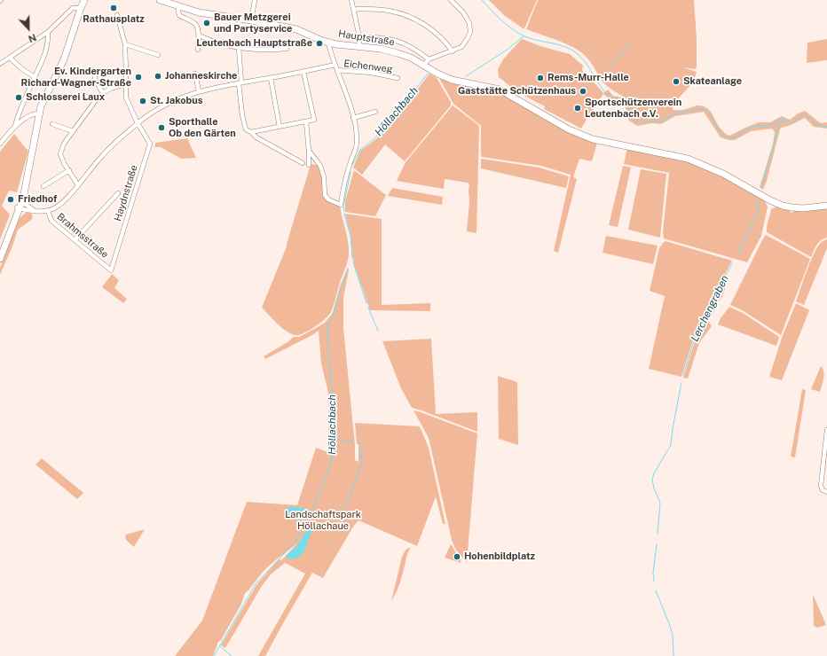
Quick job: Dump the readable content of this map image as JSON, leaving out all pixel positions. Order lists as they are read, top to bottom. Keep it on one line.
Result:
{"streets":{"street":["Hauptstraße","Eichenweg","Haydnstraße","Brahmsstraße"]},"crossings":[["Haydnstraße","Brahmsstraße"]],"water":["Höllachbach","Lerchengraben"],"parks":["Landschaftspark Höllachaue"],"places":["Rathausplatz","Bauer Metzgerei und Partyservice","Leutenbach Hauptstraße","Johanneskirche","Ev. Kindergarten Richard-Wagner-Straße","Rems-Murr-Halle","Skateanlage","Gaststätte Schützenhaus","Schlosserei Laux","St. Jakobus","Sportschützenverein Leutenbach e.V.","Sporthalle Ob den Gärten","Friedhof","Hohenbildplatz"],"north":"bottom"}
